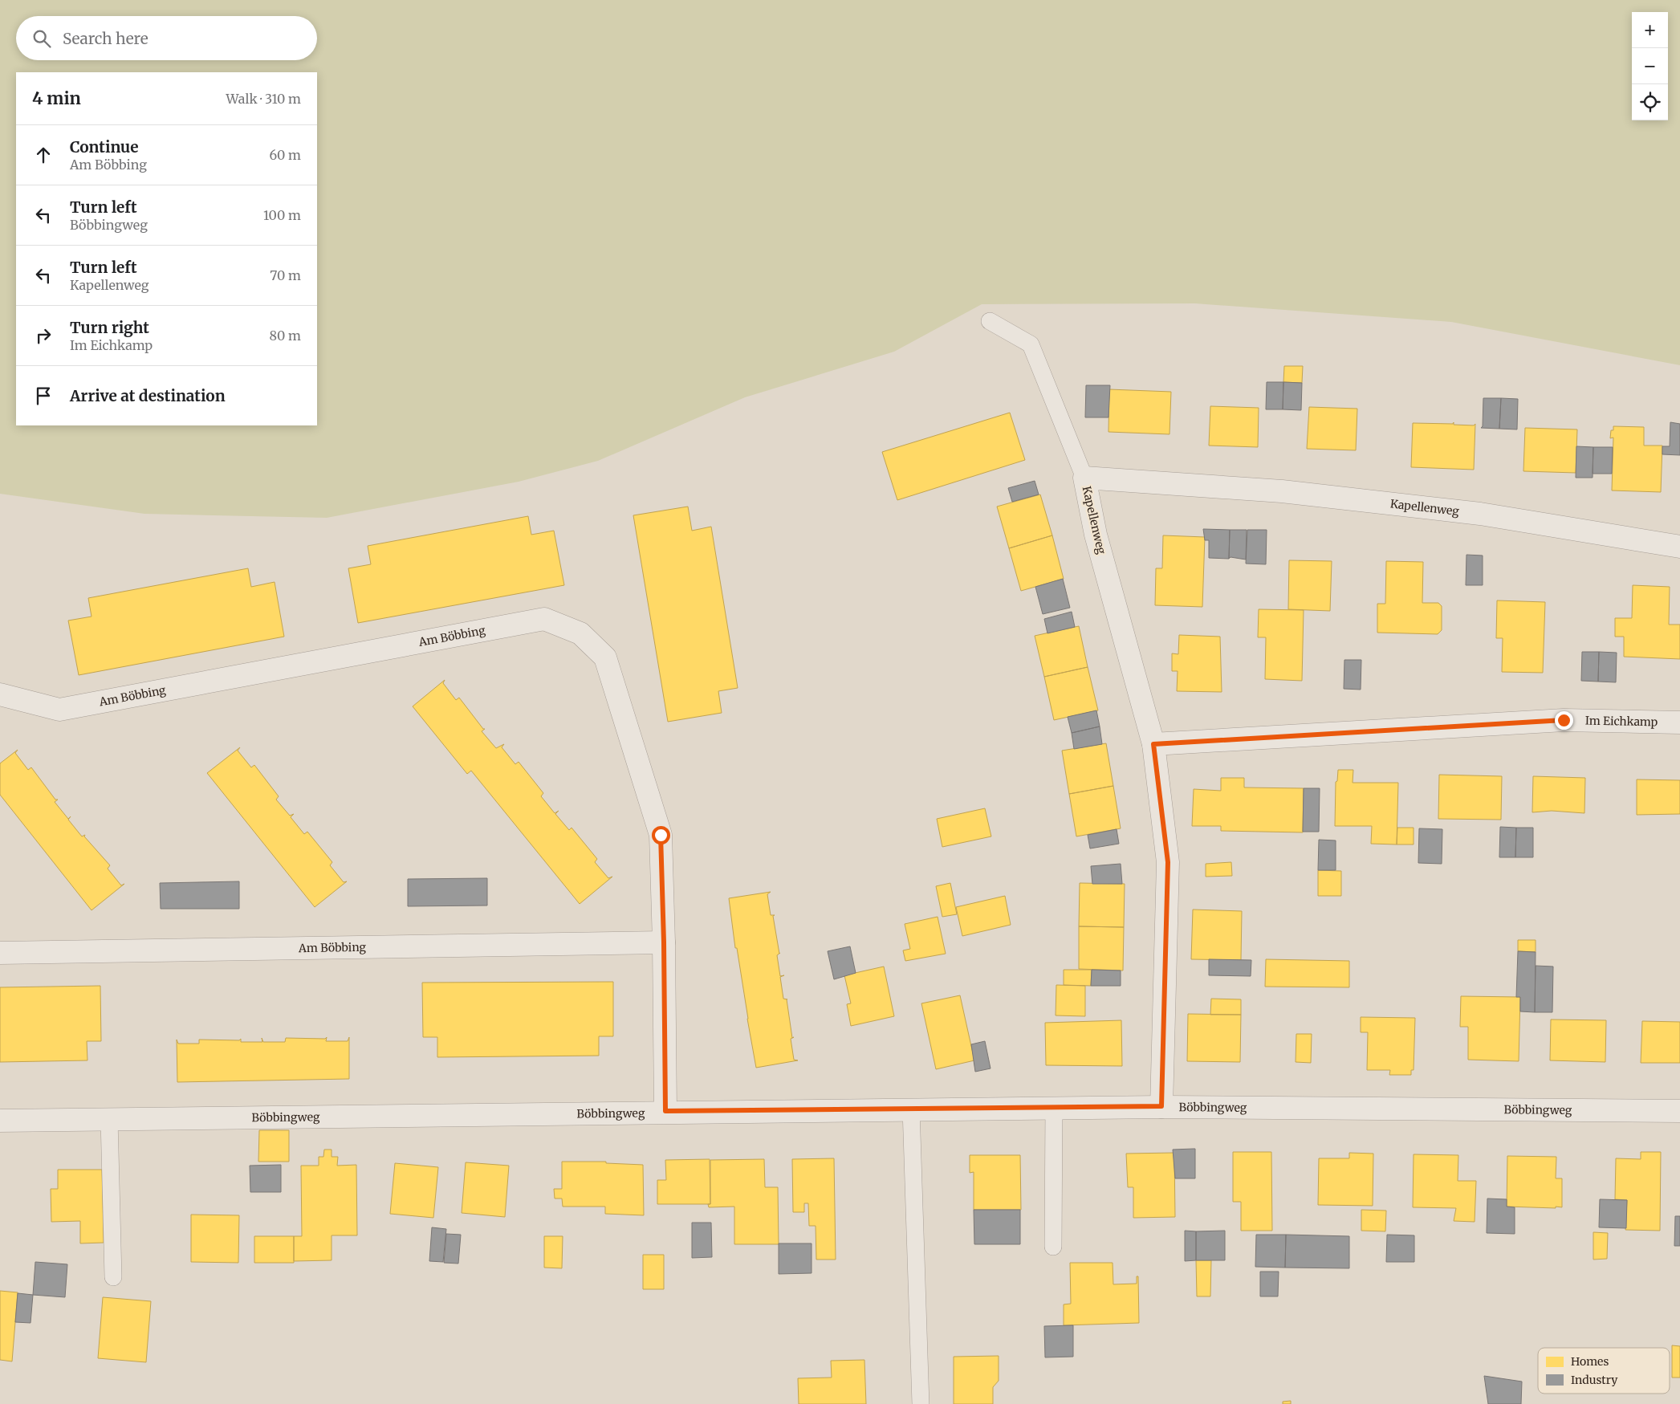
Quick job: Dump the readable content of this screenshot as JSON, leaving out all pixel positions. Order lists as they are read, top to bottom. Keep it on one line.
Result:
{"streets":{"street":["Kapellenweg","Am Böbbing","Im Eichkamp","Böbbingweg"]},"crossings":[["Kapellenweg","Im Eichkamp"],["Kapellenweg","Böbbingweg"],["Am Böbbing","Böbbingweg"]],"legend":["Homes","Industry"],"page":{"map_buttons":["+","−"],"search":"Search here","heading":["4 min","Walk · 310 m"],"list":[["Continue","Am Böbbing","60 m"],["Turn left","Böbbingweg","100 m"],["Turn left","Kapellenweg","70 m"],["Turn right","Im Eichkamp","80 m"],"Arrive at destination"]}}
